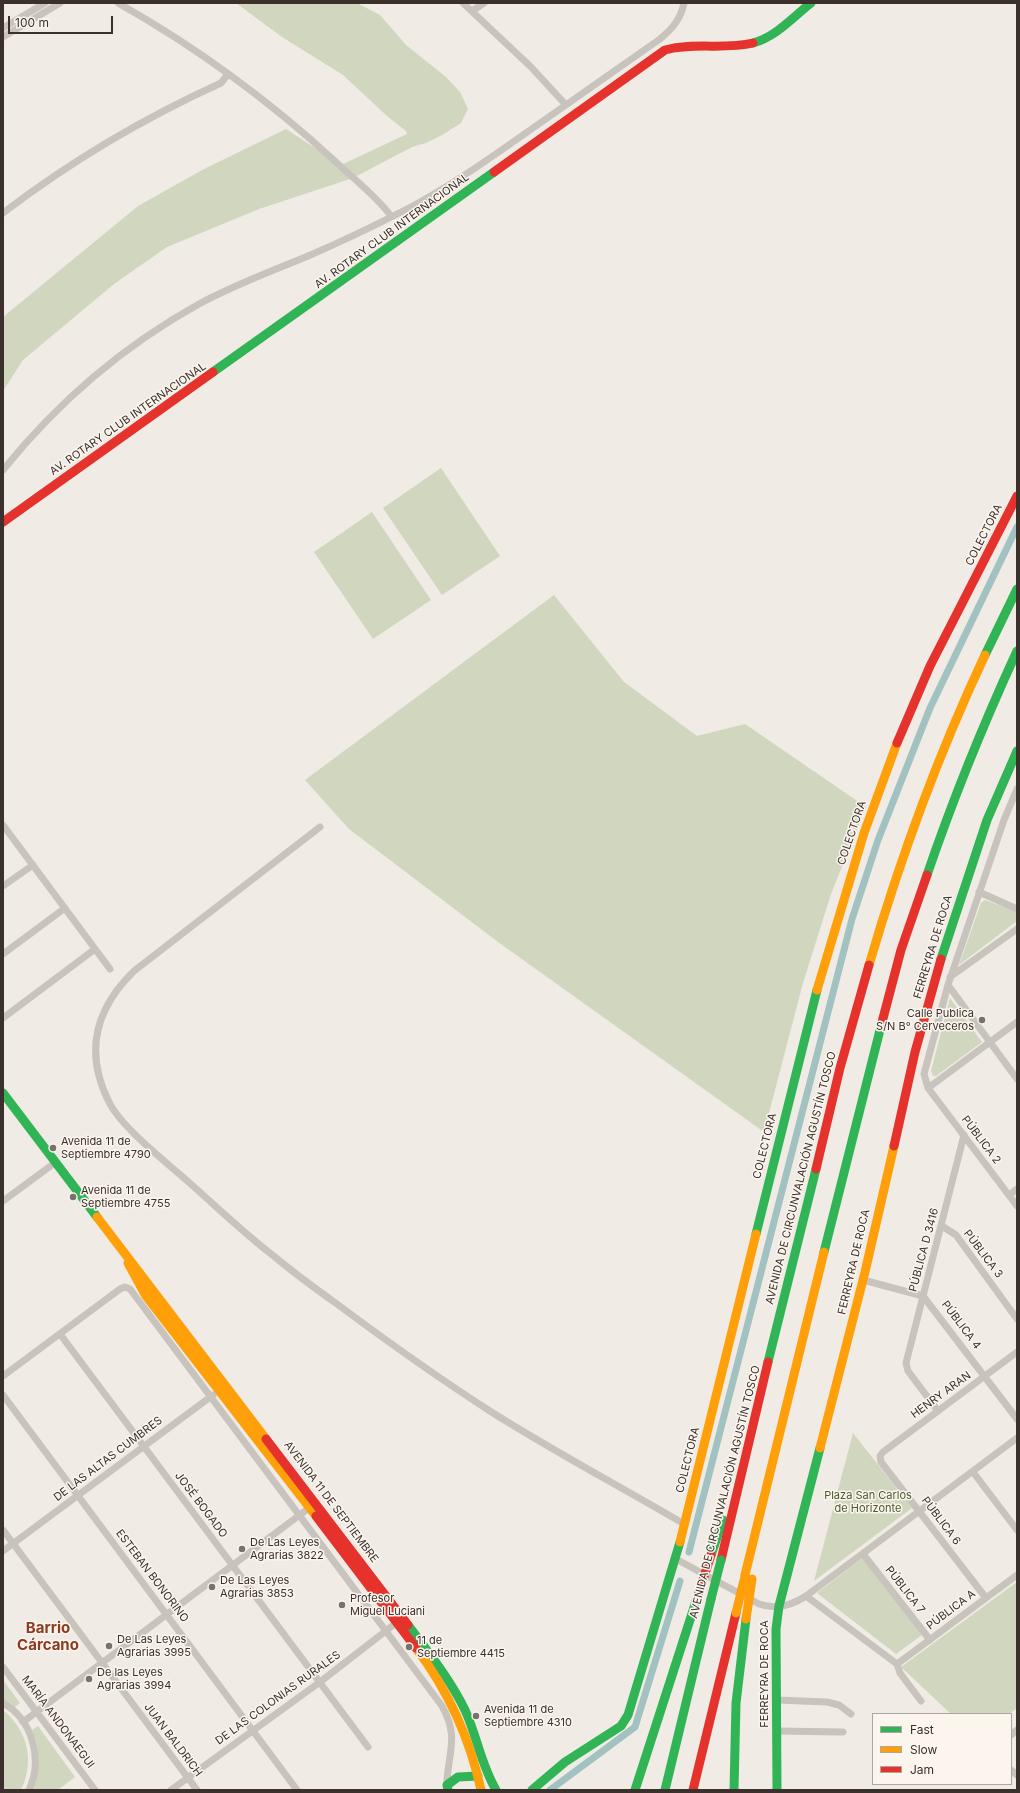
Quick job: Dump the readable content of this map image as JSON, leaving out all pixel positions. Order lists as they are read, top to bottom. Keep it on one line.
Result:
{"streets":{"main road":["AV. ROTARY CLUB INTERNACIONAL","COLECTORA","FERREYRA DE ROCA","AVENIDA DE CIRCUNVALACIÓN AGUSTÍN TOSCO","AVENIDA 11 DE SEPTIEMBRE"],"street":["PÚBLICA 2","PÚBLICA D 3416","PÚBLICA 3","PÚBLICA 4","HENRY ARAN","DE LAS ALTAS CUMBRES","JOSÉ BOGADO","PÚBLICA 6","ESTEBAN BONORINO","PÚBLICA 7","PÚBLICA A","DE LAS COLONIAS RURALES","MARÍA ANDONAEGUI","JUAN BALDRICH"]},"crossings":[["PÚBLICA 2","PÚBLICA D 3416"],["PÚBLICA D 3416","PÚBLICA 3"],["PÚBLICA D 3416","PÚBLICA 4"],["PÚBLICA D 3416","HENRY ARAN"],["PÚBLICA 4","HENRY ARAN"],["HENRY ARAN","PÚBLICA 6"],["DE LAS ALTAS CUMBRES","AVENIDA 11 DE SEPTIEMBRE"],["DE LAS ALTAS CUMBRES","JOSÉ BOGADO"],["DE LAS ALTAS CUMBRES","ESTEBAN BONORINO"],["DE LAS ALTAS CUMBRES","JUAN BALDRICH"],["AVENIDA 11 DE SEPTIEMBRE","DE LAS COLONIAS RURALES"],["JOSÉ BOGADO","DE LAS COLONIAS RURALES"],["PÚBLICA 6","PÚBLICA A"],["ESTEBAN BONORINO","DE LAS COLONIAS RURALES"],["PÚBLICA 7","PÚBLICA A"],["DE LAS COLONIAS RURALES","JUAN BALDRICH"]],"districts":["Barrio Cárcano"],"parks":["Plaza San Carlos de Horizonte"],"places":["Calle Publica S/N B° Cerveceros","Avenida 11 de Septiembre 4790","Avenida 11 de Septiembre 4755","De Las Leyes Agrarias 3822","De Las Leyes Agrarias 3853","Profesor Miguel Luciani","De Las Leyes Agrarias 3995","11 de Septiembre 4415","De las Leyes Agrarias 3994","Avenida 11 de Septiembre 4310"],"legend":["Fast","Slow","Jam"],"scale_bar":"100 m"}
